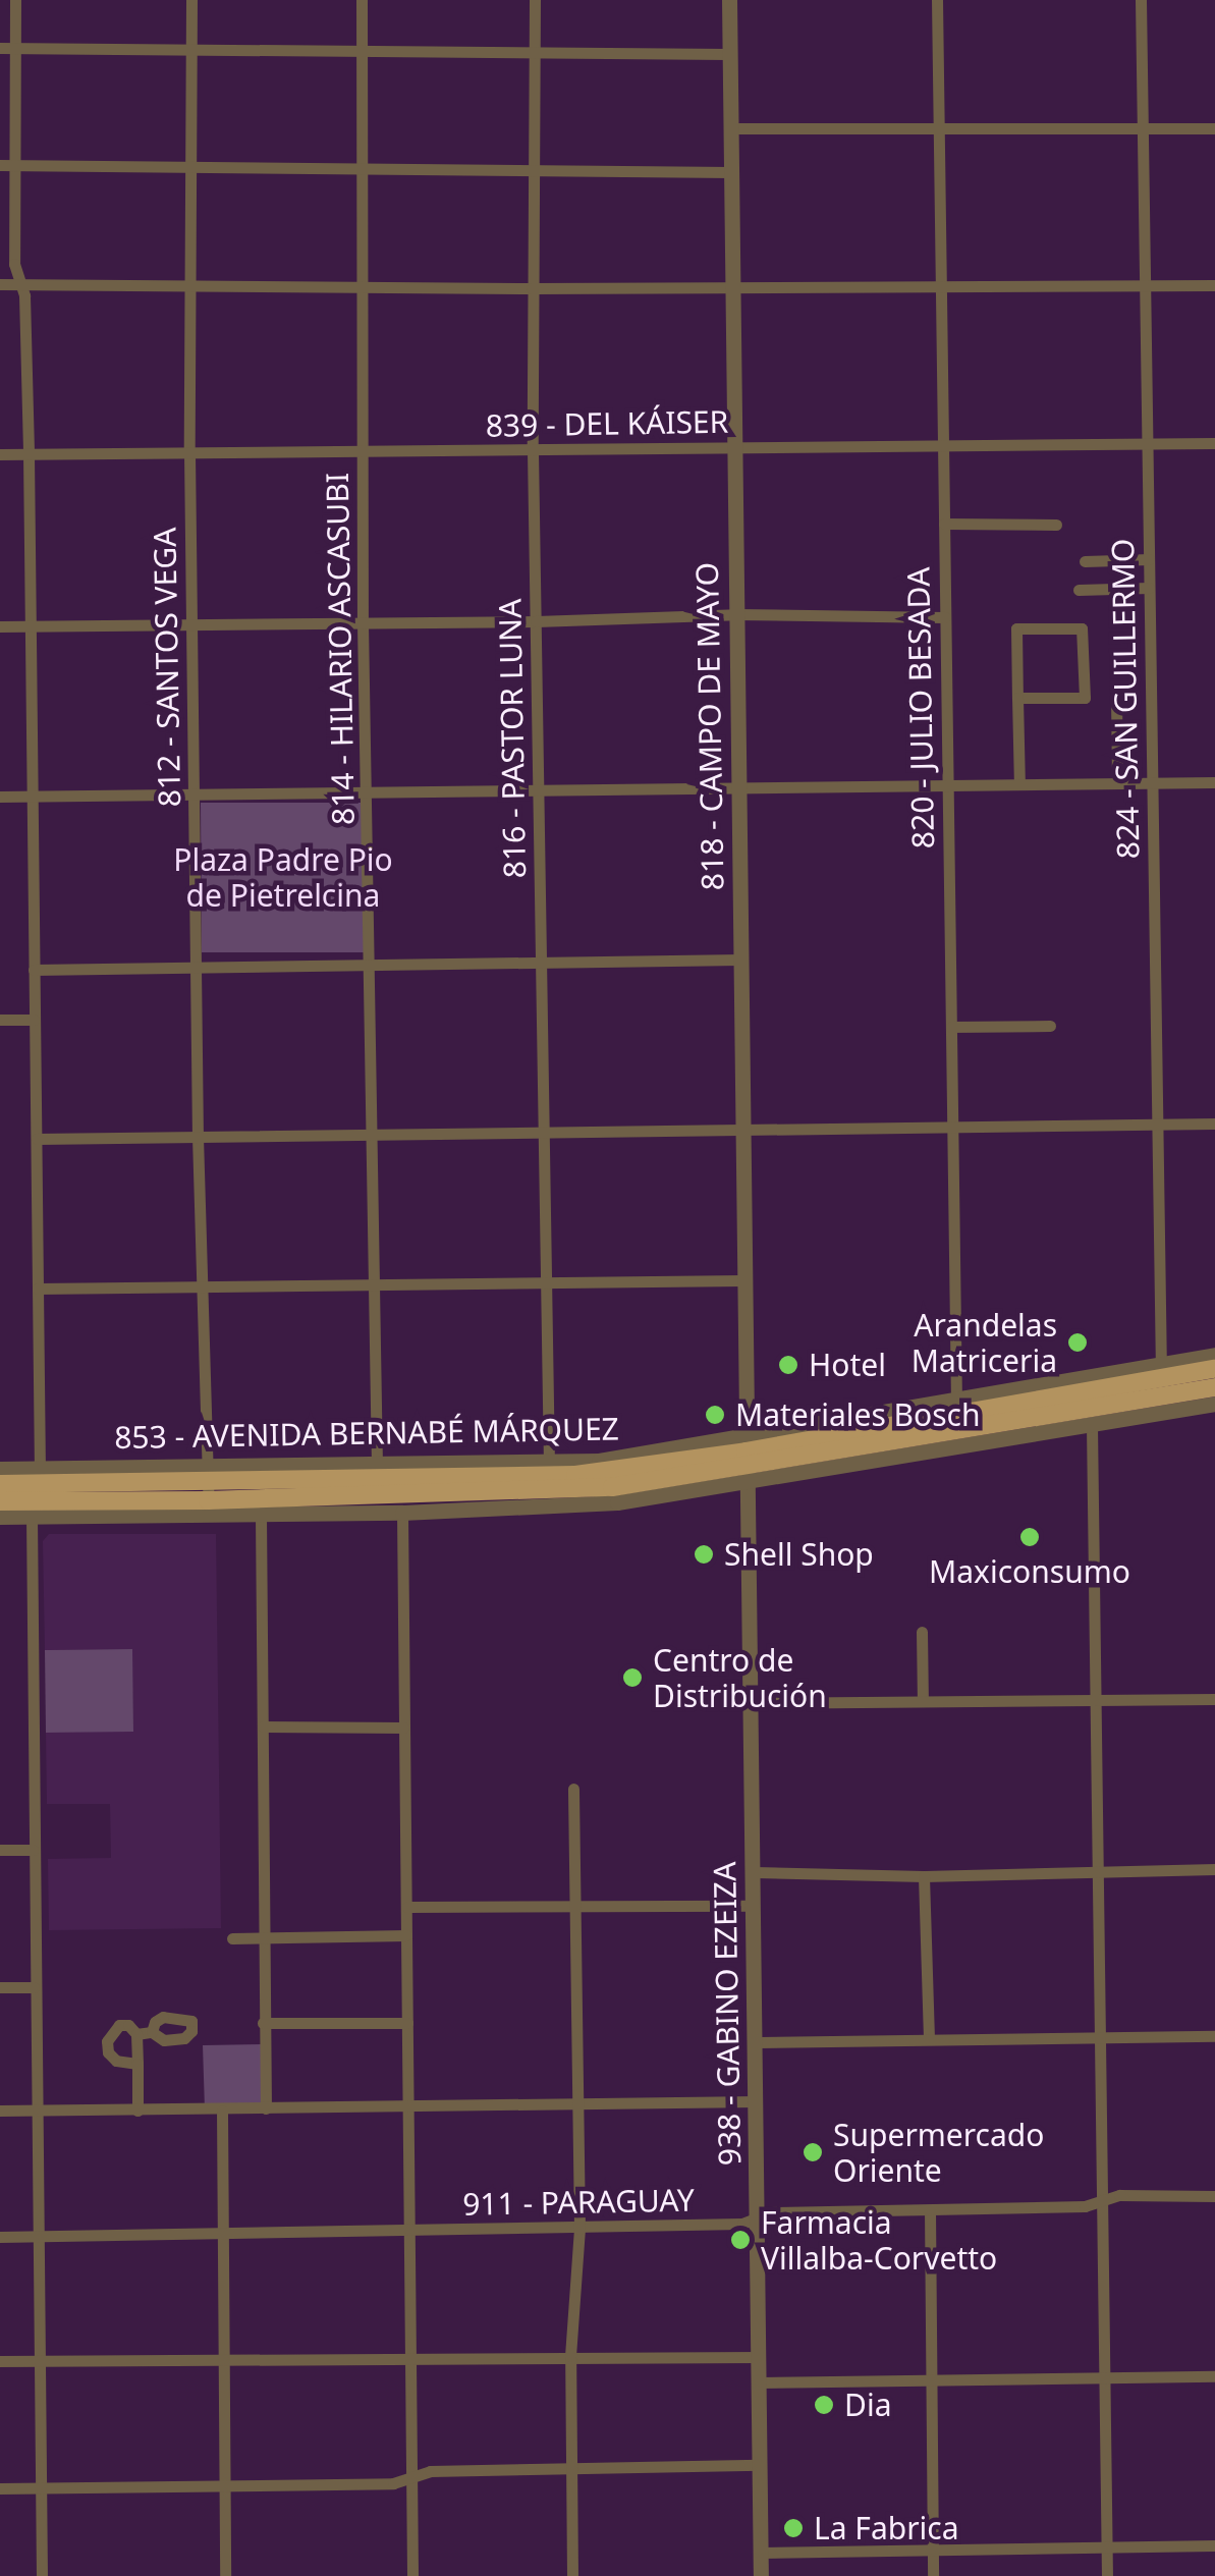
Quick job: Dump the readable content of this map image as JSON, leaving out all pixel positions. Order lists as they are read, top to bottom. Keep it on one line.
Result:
{"streets":{"main road":["853 - AVENIDA BERNABÉ MÁRQUEZ"],"street":["839 - DEL KÁISER","814 - HILARIO ASCASUBI","812 - SANTOS VEGA","824 - SAN GUILLERMO","820 - JULIO BESADA","818 - CAMPO DE MAYO","816 - PASTOR LUNA","938 - GABINO EZEIZA","911 - PARAGUAY"]},"crossings":[["839 - DEL KÁISER","814 - HILARIO ASCASUBI"],["839 - DEL KÁISER","812 - SANTOS VEGA"],["839 - DEL KÁISER","824 - SAN GUILLERMO"],["839 - DEL KÁISER","820 - JULIO BESADA"],["839 - DEL KÁISER","818 - CAMPO DE MAYO"],["839 - DEL KÁISER","816 - PASTOR LUNA"],["814 - HILARIO ASCASUBI","853 - AVENIDA BERNABÉ MÁRQUEZ"],["812 - SANTOS VEGA","853 - AVENIDA BERNABÉ MÁRQUEZ"],["824 - SAN GUILLERMO","853 - AVENIDA BERNABÉ MÁRQUEZ"],["820 - JULIO BESADA","853 - AVENIDA BERNABÉ MÁRQUEZ"],["818 - CAMPO DE MAYO","853 - AVENIDA BERNABÉ MÁRQUEZ"],["818 - CAMPO DE MAYO","938 - GABINO EZEIZA"],["816 - PASTOR LUNA","853 - AVENIDA BERNABÉ MÁRQUEZ"],["853 - AVENIDA BERNABÉ MÁRQUEZ","938 - GABINO EZEIZA"],["938 - GABINO EZEIZA","911 - PARAGUAY"]],"parks":["Plaza Padre Pio de Pietrelcina"],"places":["Arandelas Matriceria","Hotel","Materiales Bosch","Maxiconsumo","Shell Shop","Centro de Distribución","Supermercado Oriente","Farmacia Villalba-Corvetto","Dia","La Fabrica"]}
